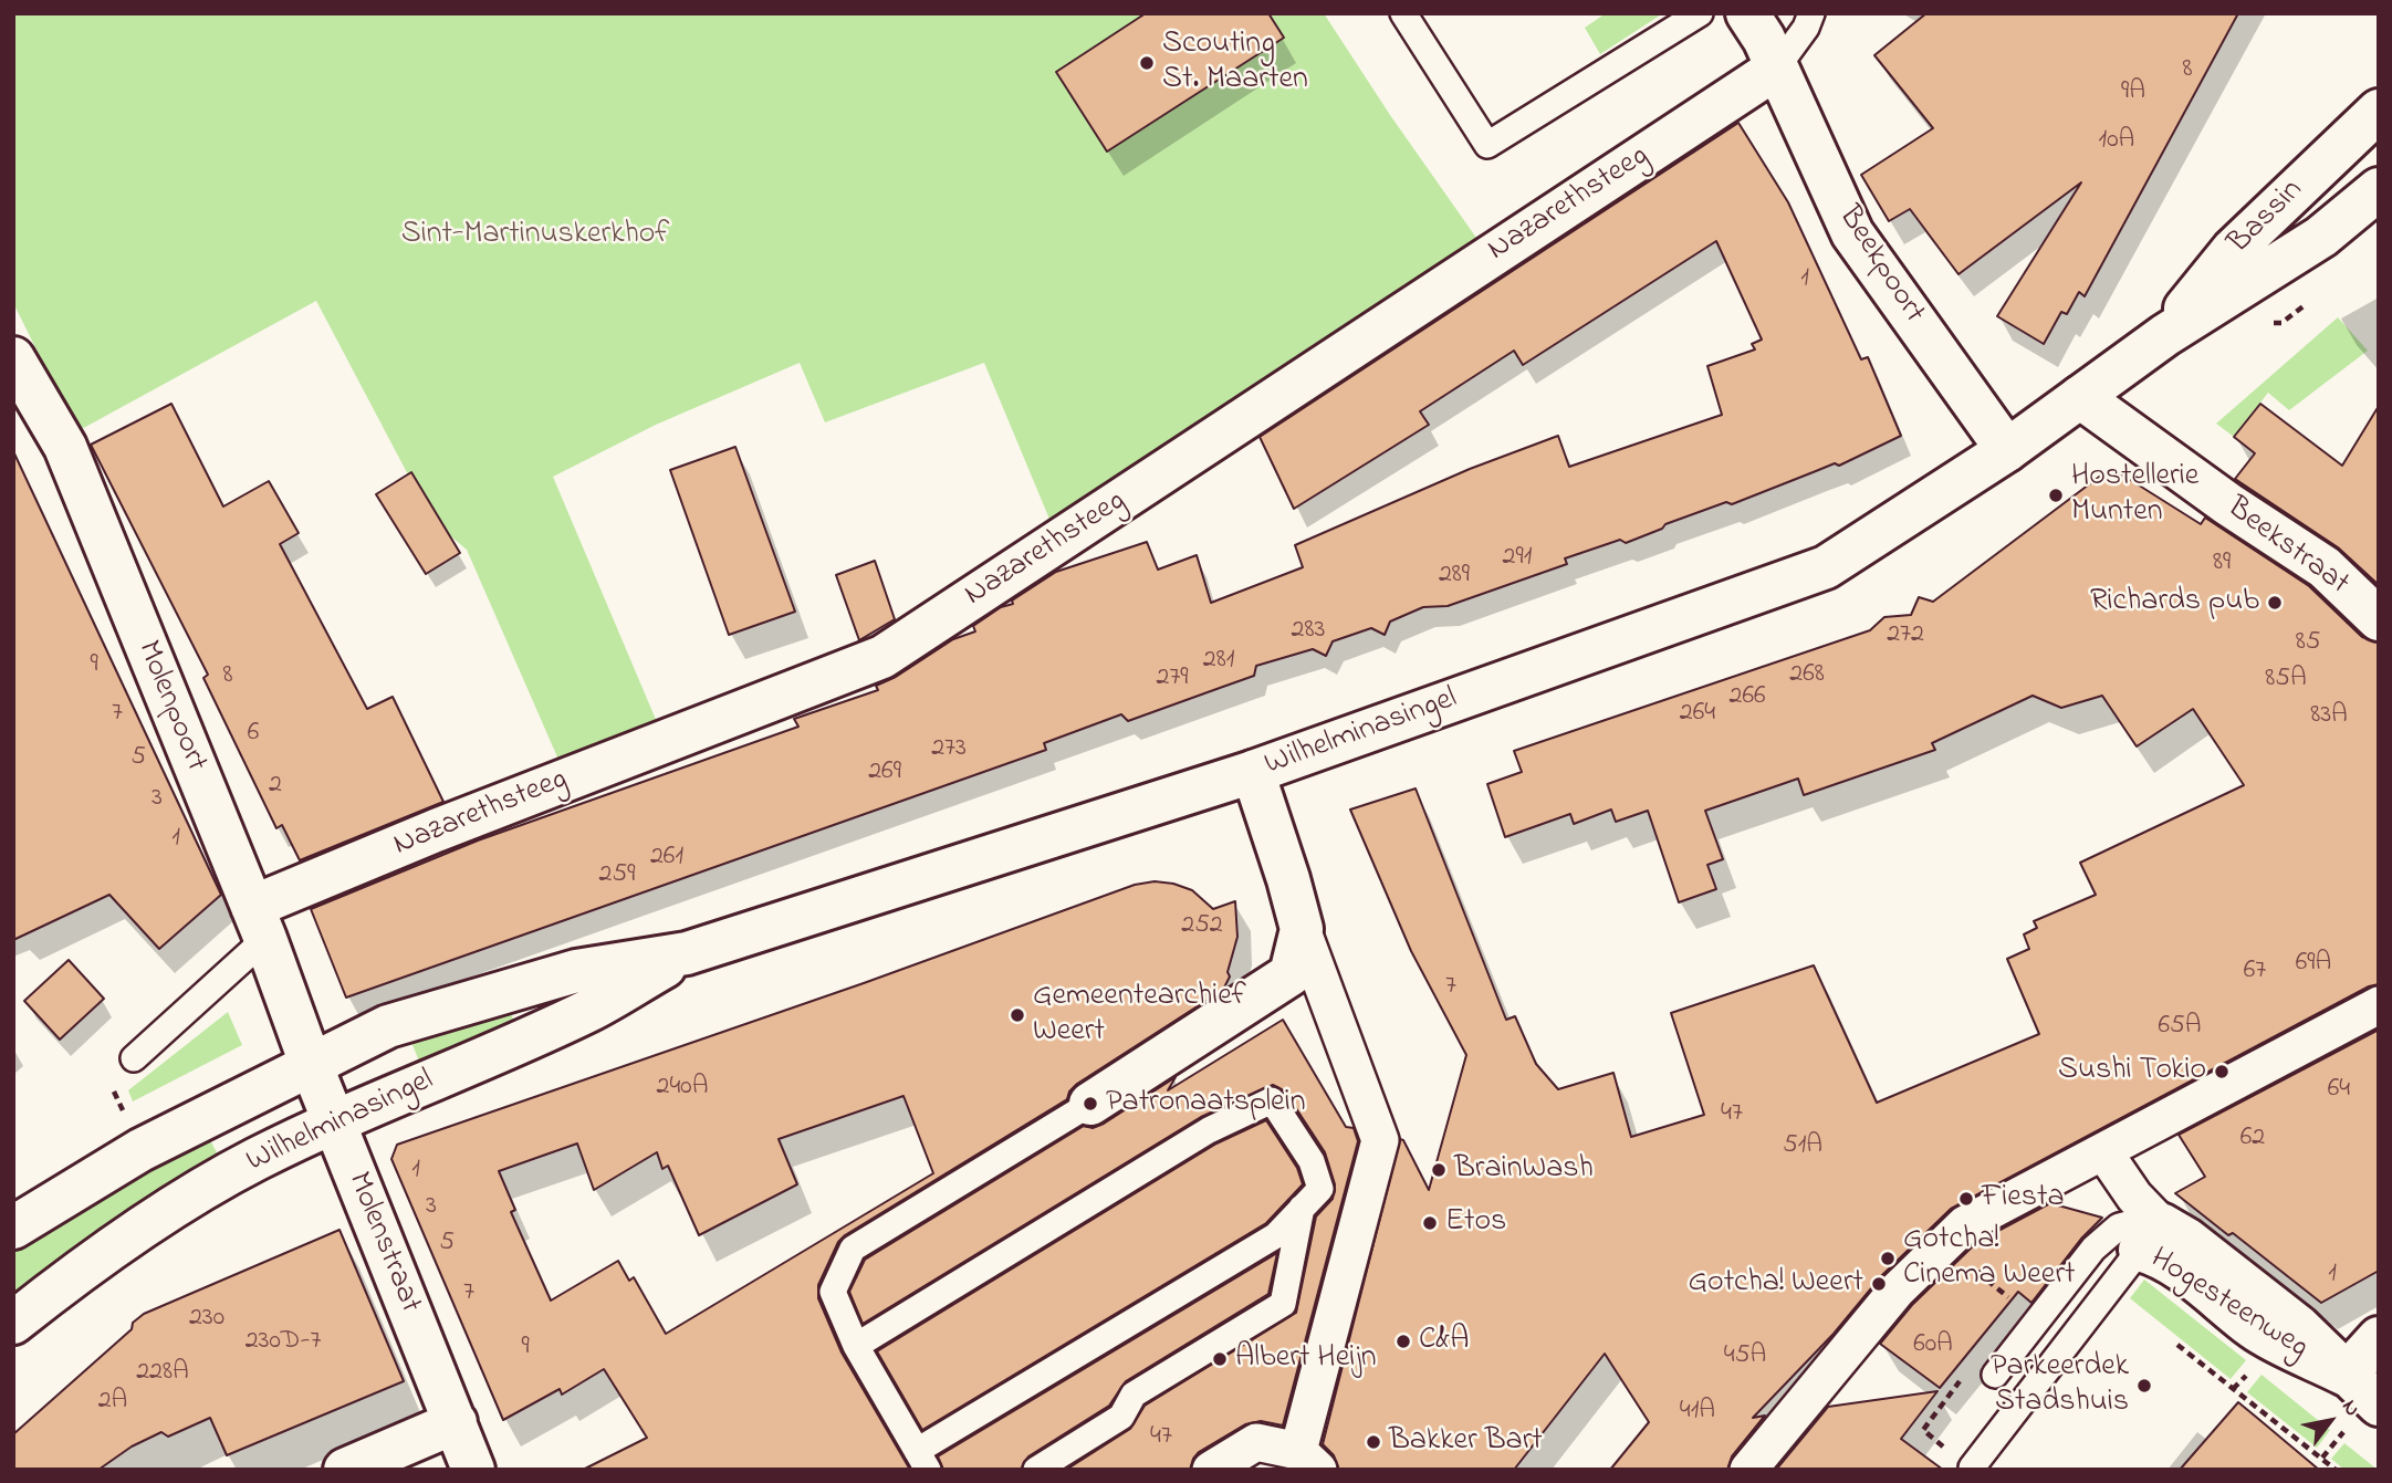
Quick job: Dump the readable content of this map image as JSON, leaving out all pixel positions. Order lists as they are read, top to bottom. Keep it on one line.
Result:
{"streets":{"street":["Nazarethsteeg","Bassin","Beekpoort","Beekstraat","Molenpoort","Wilhelminasingel","Molenstraat","Hogesteenweg"]},"crossings":[["Nazarethsteeg","Beekpoort"],["Nazarethsteeg","Molenpoort"],["Bassin","Beekpoort"],["Bassin","Beekstraat"],["Bassin","Wilhelminasingel"],["Beekpoort","Wilhelminasingel"],["Molenpoort","Wilhelminasingel"],["Molenpoort","Molenstraat"],["Wilhelminasingel","Molenstraat"]],"parks":["Sint-Martinuskerkhof"],"places":["Scouting St. Maarten","Hostellerie Munten","Richards pub","Gemeentearchief Weert","Sushi Tokio","Patronaatsplein","BrainWash","Fiesta","Etos","Gotcha! Cinema Weert","Gotcha! Weert","C&A","Albert Heijn","Parkeerdek Stadshuis","Bakker Bart"],"house_numbers":["8","9A","10A","1","291","89","289","283","272","85","281","9","268","8","279","85A","266","7","264","83A","6","273","5","269","2","3","1","261","259","252","69A","67","7","65A","240A","64","47","62","51A","1","3","5","1","7","230","230D-7","60A","9","45A","228A","2A","41A","47"],"north":"top right"}
